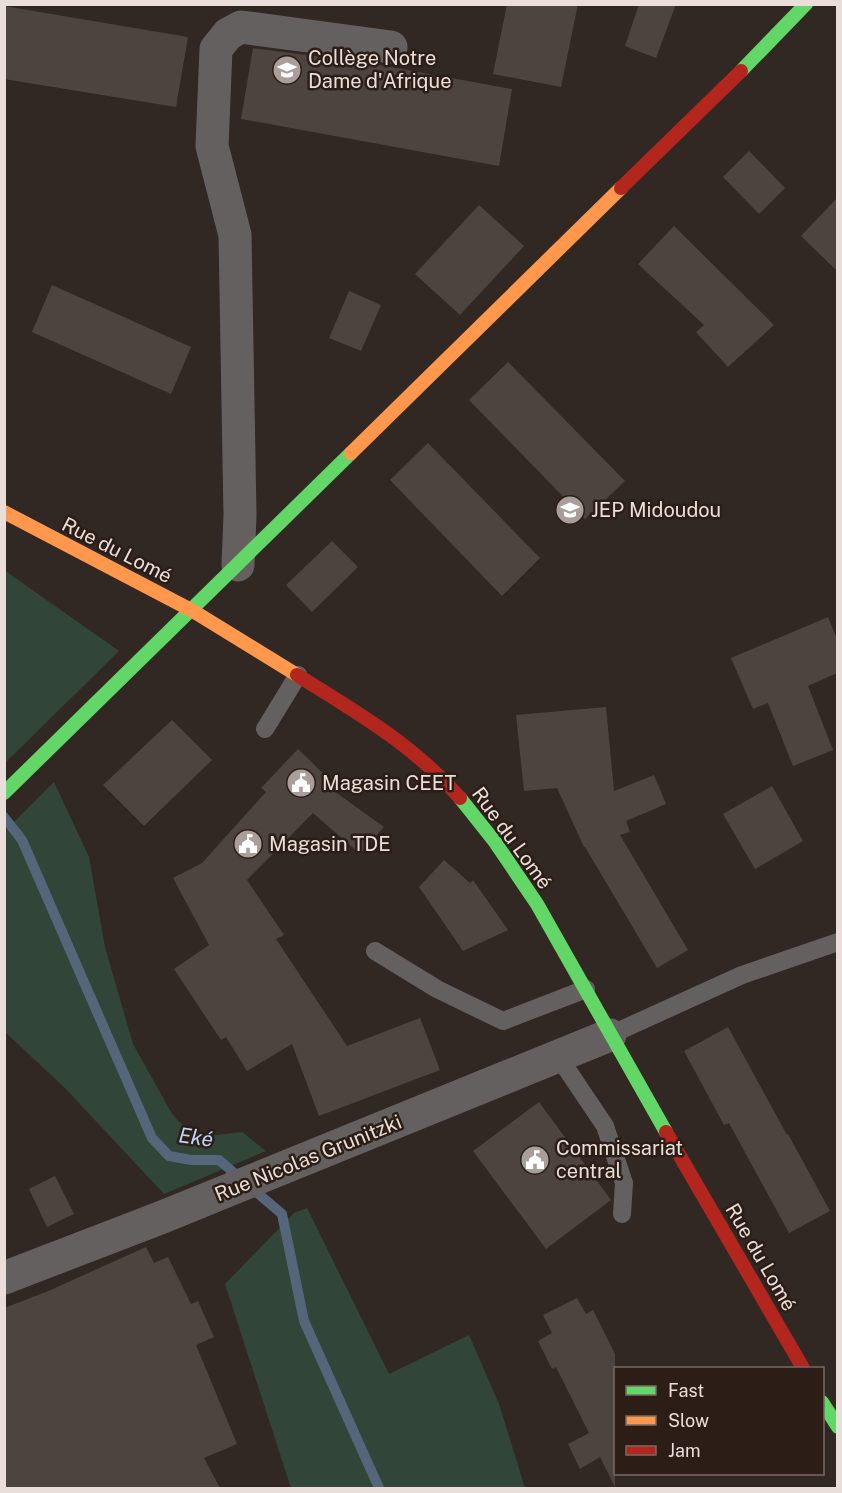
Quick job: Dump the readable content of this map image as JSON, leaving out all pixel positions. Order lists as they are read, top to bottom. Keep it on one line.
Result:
{"streets":{"main road":["Rue du Lomé"],"street":["Rue Nicolas Grunitzki"]},"crossings":[["Rue du Lomé","Rue Nicolas Grunitzki"]],"water":["Eké"],"places":{"school or university":["Collège Notre Dame d'Afrique","JEP Midoudou"],"public building":["Magasin CEET","Magasin TDE","Commissariat central"]},"legend":["Fast","Slow","Jam"]}
